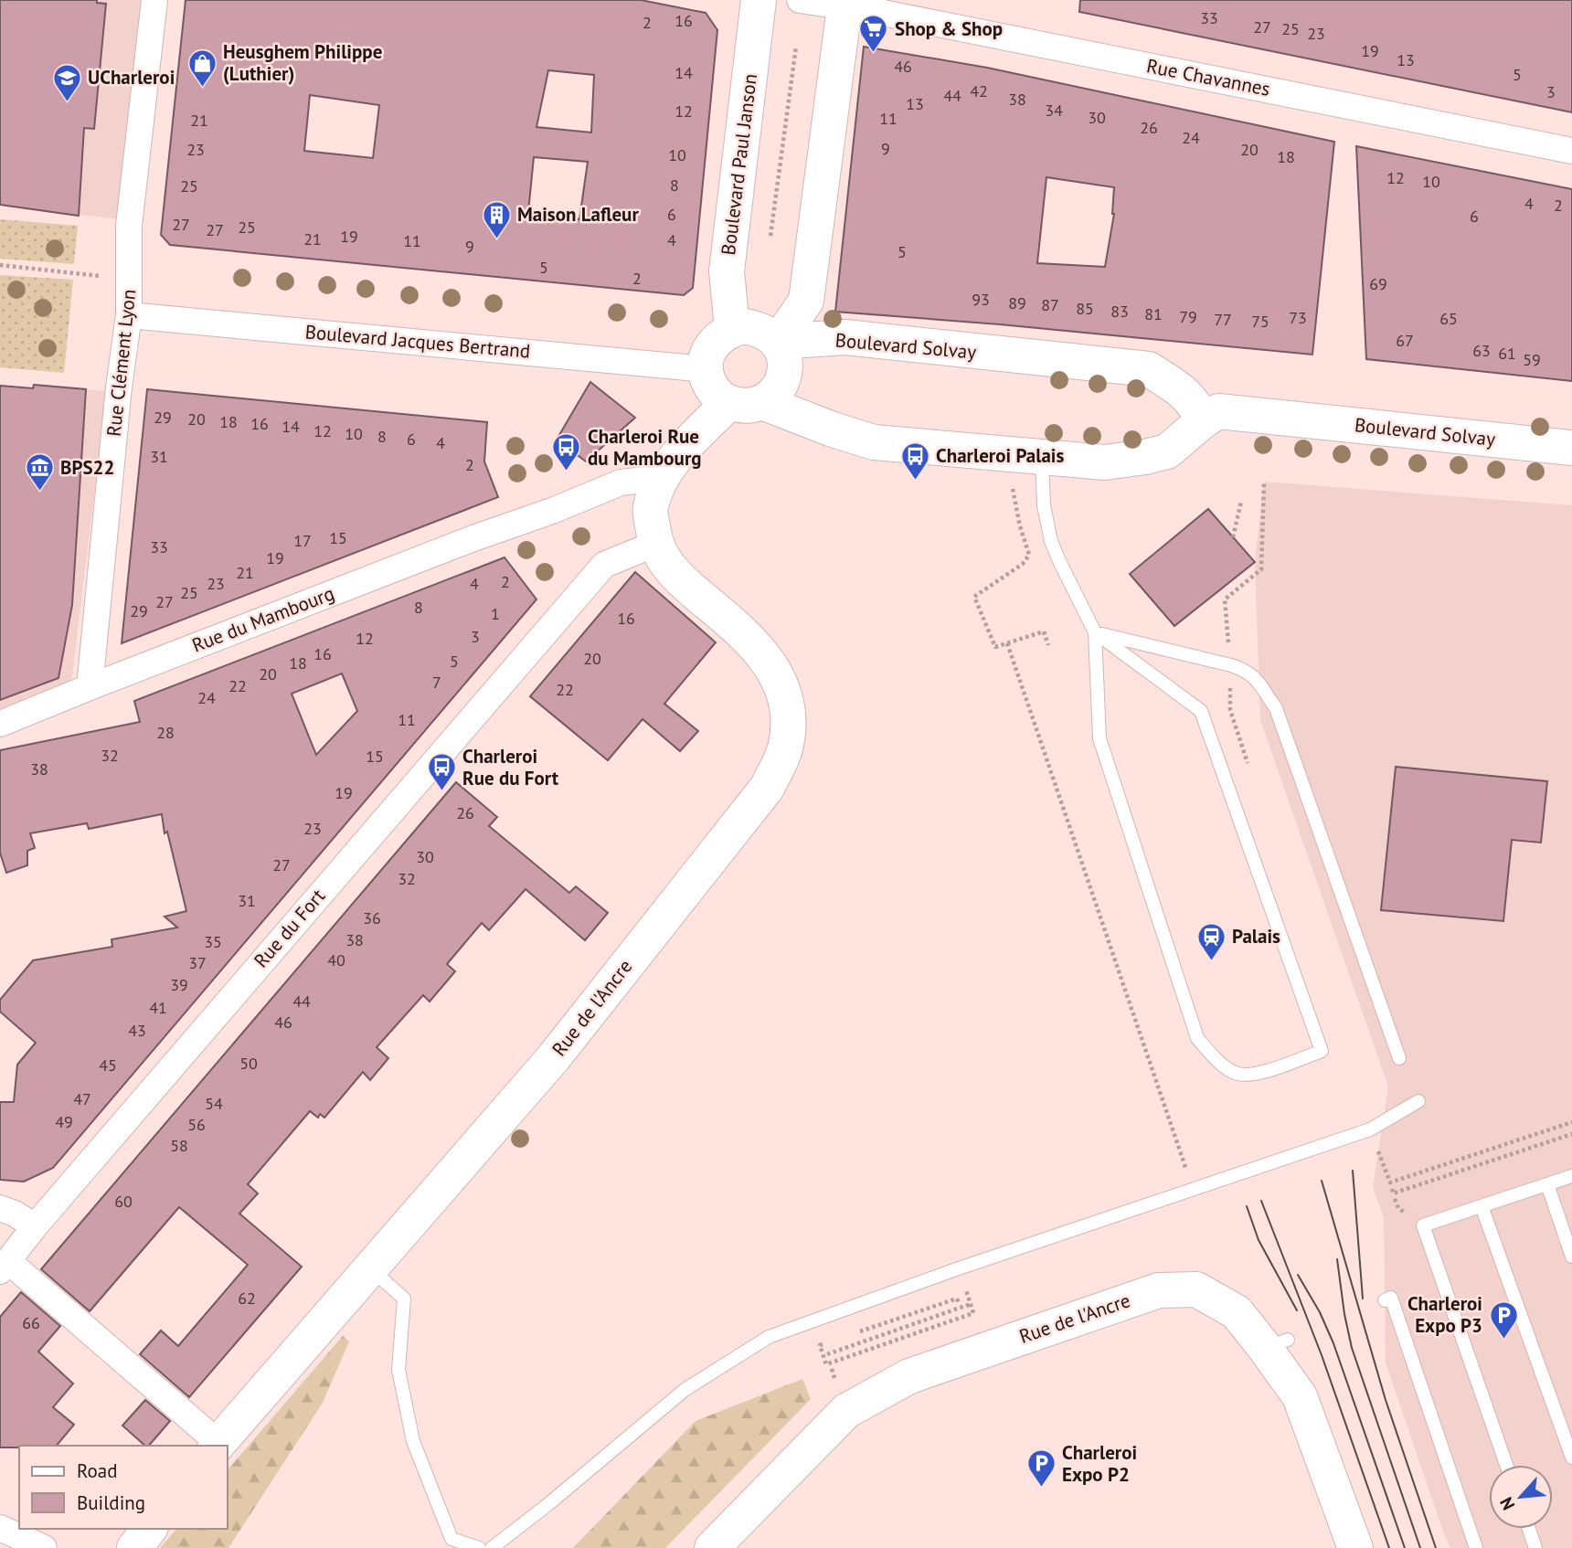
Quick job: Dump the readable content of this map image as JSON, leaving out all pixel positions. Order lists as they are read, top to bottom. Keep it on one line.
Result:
{"streets":{"street":["Rue Chavannes","Boulevard Paul Janson","Boulevard Jacques Bertrand","Boulevard Solvay","Rue Clément Lyon","Rue du Mambourg","Rue du Fort","Rue de l'Ancre"]},"crossings":[["Boulevard Paul Janson","Boulevard Jacques Bertrand"],["Boulevard Paul Janson","Boulevard Solvay"],["Boulevard Jacques Bertrand","Boulevard Solvay"],["Boulevard Jacques Bertrand","Rue Clément Lyon"],["Rue Clément Lyon","Rue du Mambourg"],["Rue du Fort","Rue de l'Ancre"]],"places":{"supermarket":["Shop & Shop"],"shop":["Heusghem Philippe (Luthier)"],"school or university":["UCharleroi"],"building":["Maison Lafleur"],"bus stop":["Charleroi Rue du Mambourg","Charleroi Palais","Charleroi Rue du Fort"],"museum":["BPS22"],"station":["Palais"],"parking":["Charleroi Expo P3","Charleroi Expo P2"]},"house_numbers":["33","16","2","27","25","23","19","13","46","14","5","42","3","44","38","13","34","12","30","11","21","26","24","9","23","20","10","18","12","10","8","25","4","2","6","6","27","25","27","19","21","4","11","9","5","5","2","69","93","89","87","85","83","81","79","73","65","77","75","67","63","61","59","29","20","18","16","14","12","10","8","6","4","31","2","15","17","33","19","21","2","23","4","25","27","8","29","1","16","3","12","16","20","5","18","20","7","22","22","24","11","28","32","15","38","19","26","23","30","27","32","31","36","38","35","40","37","39","44","41","46","43","50","45","47","54","49","56","58","60","62","66"],"legend":["Road","Building"],"north":"bottom left"}
